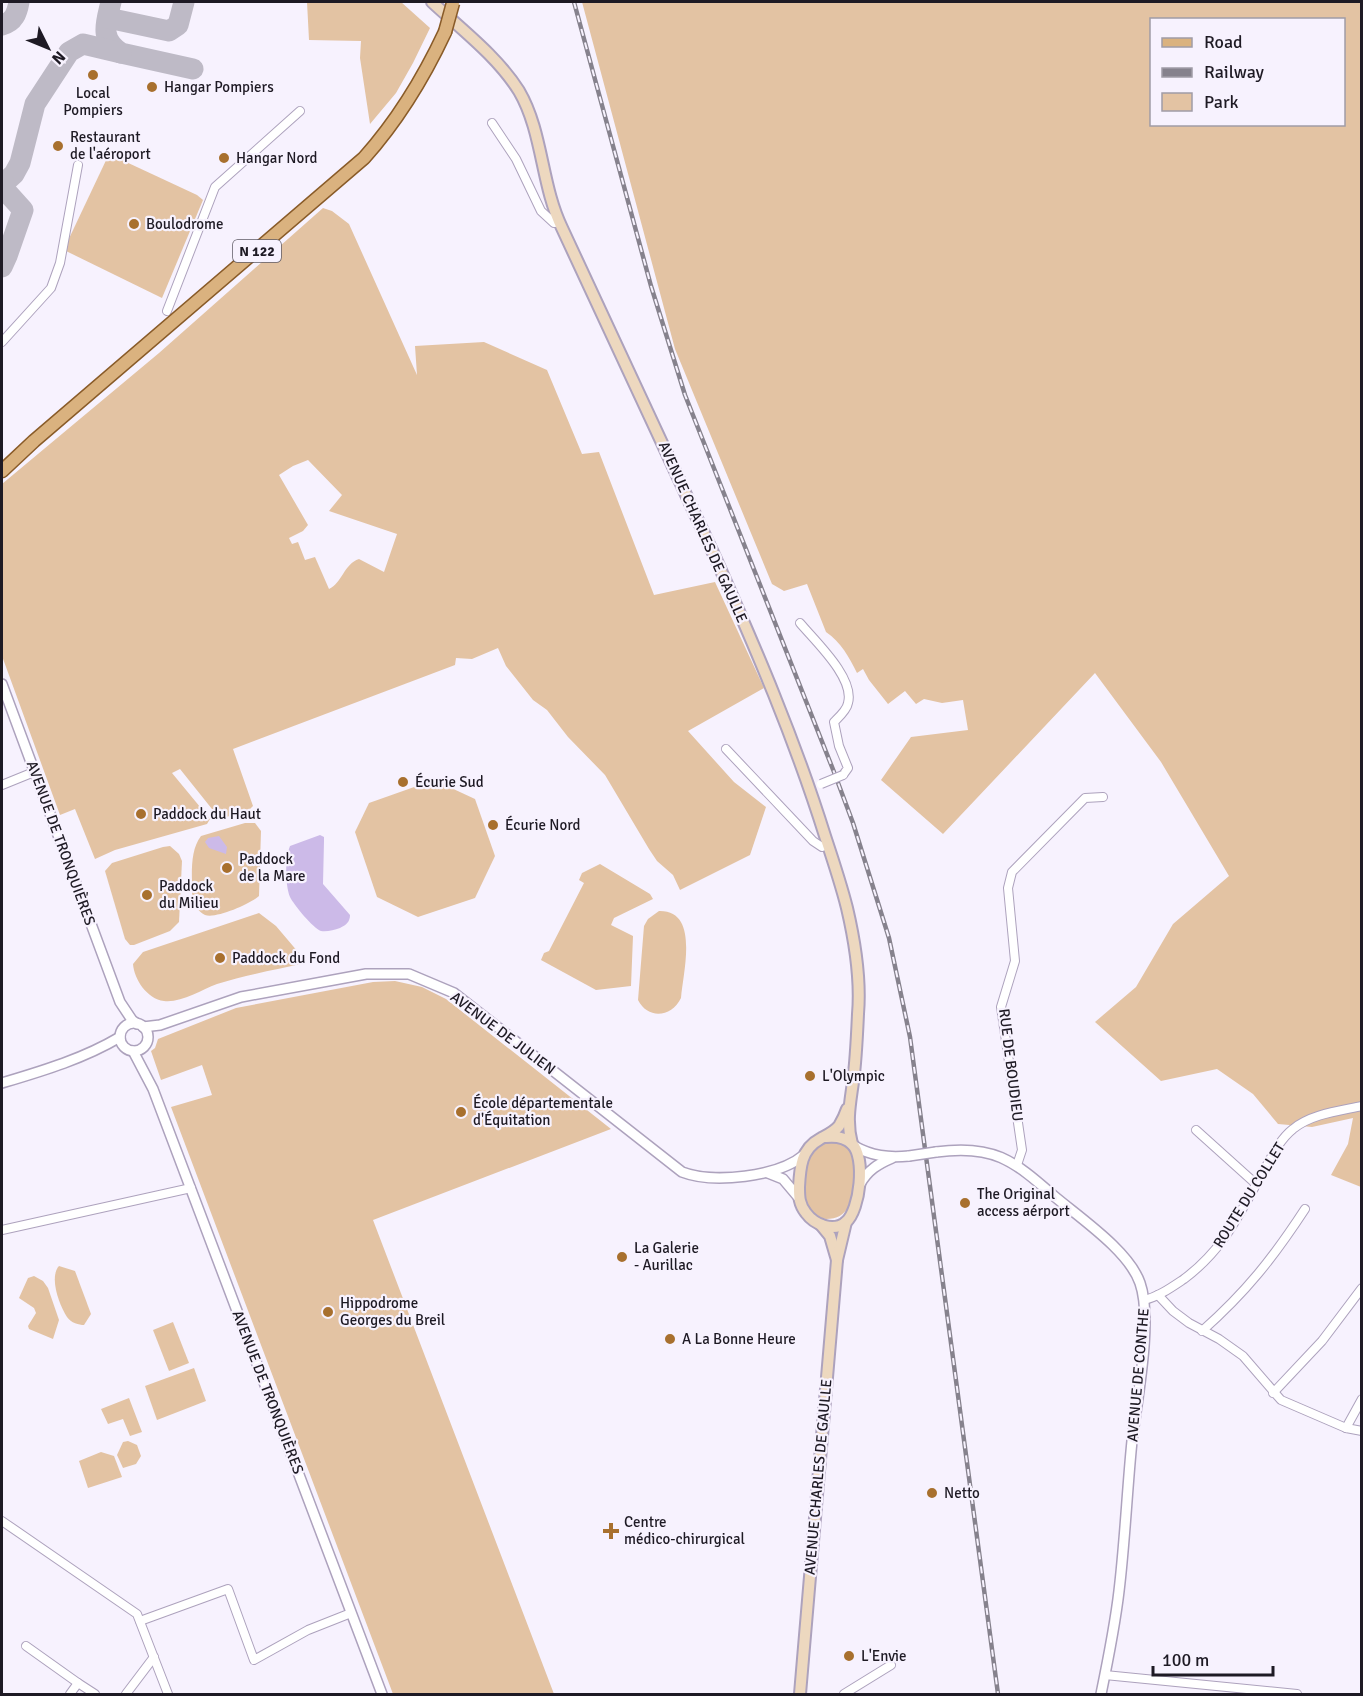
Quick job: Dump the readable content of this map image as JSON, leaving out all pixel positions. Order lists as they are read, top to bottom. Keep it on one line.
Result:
{"streets":{"main road":["N 122","AVENUE CHARLES DE GAULLE"],"street":["AVENUE DE TRONQUIÈRES","AVENUE DE JULIEN","RUE DE BOUDIEU","ROUTE DU COLLET","AVENUE DE CONTHE"]},"crossings":[["AVENUE CHARLES DE GAULLE","AVENUE DE JULIEN"],["AVENUE CHARLES DE GAULLE","AVENUE DE CONTHE"],["AVENUE DE TRONQUIÈRES","AVENUE DE JULIEN"],["AVENUE DE JULIEN","AVENUE DE CONTHE"],["RUE DE BOUDIEU","AVENUE DE CONTHE"],["ROUTE DU COLLET","AVENUE DE CONTHE"]],"places":{"other":["Local Pompiers","Hangar Pompiers","Restaurant de l'aéroport","Hangar Nord","Boulodrome","Écurie Sud","Paddock du Haut","Écurie Nord","Paddock de la Mare","Paddock du Milieu","Paddock du Fond","L'Olympic","École départementale d'Équitation","The Original access aérport","La Galerie - Aurillac","Hippodrome Georges du Breil","A La Bonne Heure","Netto","L'Envie"],"health":["Centre médico-chirurgical"]},"legend":["Road","Railway","Park"],"scale_bar":"100 m","north":"bottom right"}
